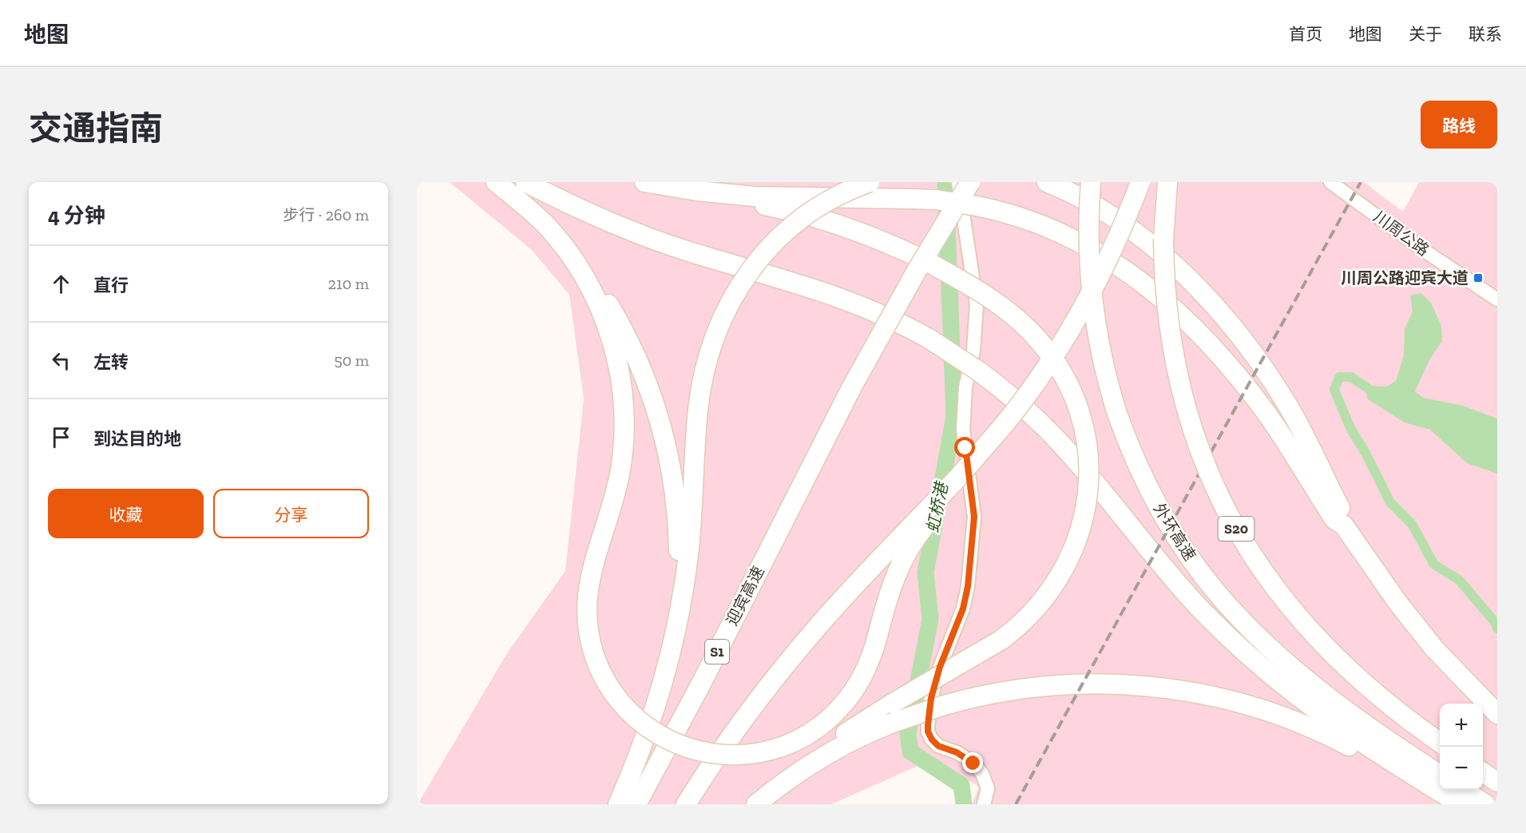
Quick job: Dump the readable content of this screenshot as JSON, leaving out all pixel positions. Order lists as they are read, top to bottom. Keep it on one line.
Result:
{"streets":{"highway":["S20","外环高速","迎宾高速","S1"],"street":["川周公路"]},"water":["虹桥港"],"places":{"transit":["川周公路迎宾大道"]},"page":{"header":"地图","nav":["首页","地图","关于","联系"],"title":"交通指南","buttons":["路线",["收藏","分享"]],"heading":["4 分钟","步行 · 260 m"],"list":[["直行","210 m"],["左转","50 m"],"到达目的地"],"map_buttons":["+","−"]}}
